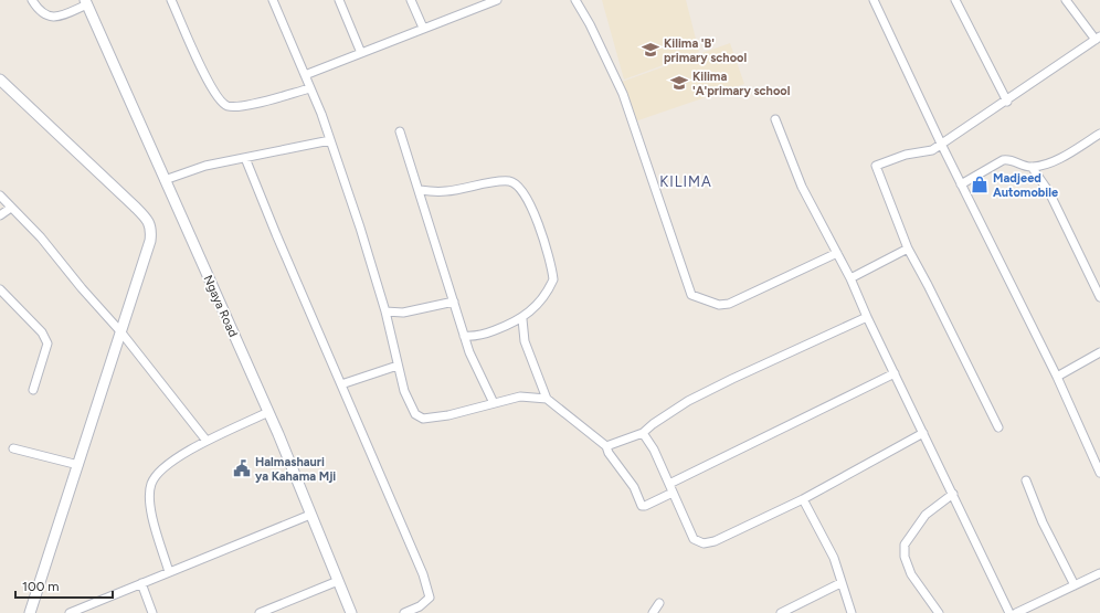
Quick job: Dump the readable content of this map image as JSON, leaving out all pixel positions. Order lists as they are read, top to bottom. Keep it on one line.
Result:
{"streets":{"street":["Ngaya Road"]},"districts":["KILIMA"],"places":{"school or university":["Kilima 'B' primary school","Kilima 'A'primary school"],"shop":["Madjeed Automobile"],"public building":["Halmashauri ya Kahama Mji"]},"scale_bar":"100 m"}
